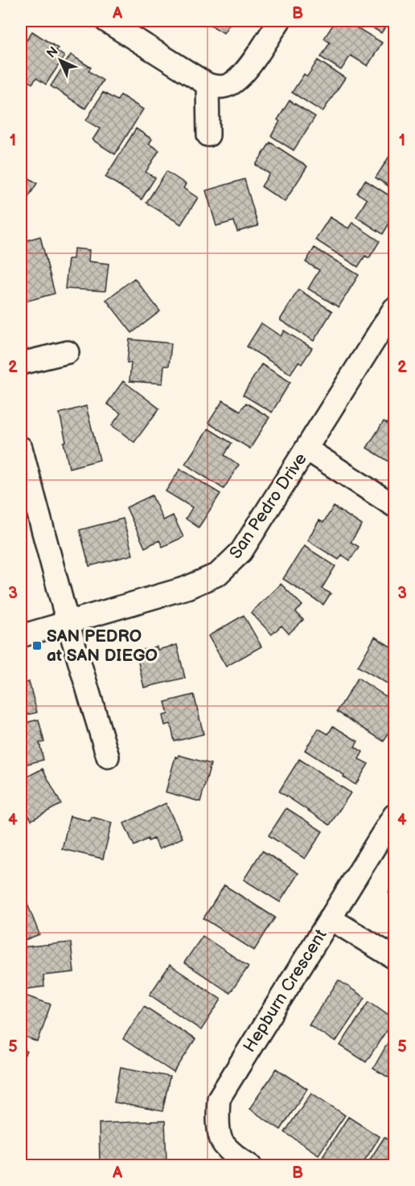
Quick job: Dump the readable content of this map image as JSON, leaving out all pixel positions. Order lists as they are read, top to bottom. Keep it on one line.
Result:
{"streets":{"street":["San Pedro Drive","Hepburn Crescent"]},"places":{"transit":["SAN PEDRO at SAN DIEGO"]},"north":"top left","grid":{"columns":["A","B"],"rows":["1","2","3","4","5"]}}
